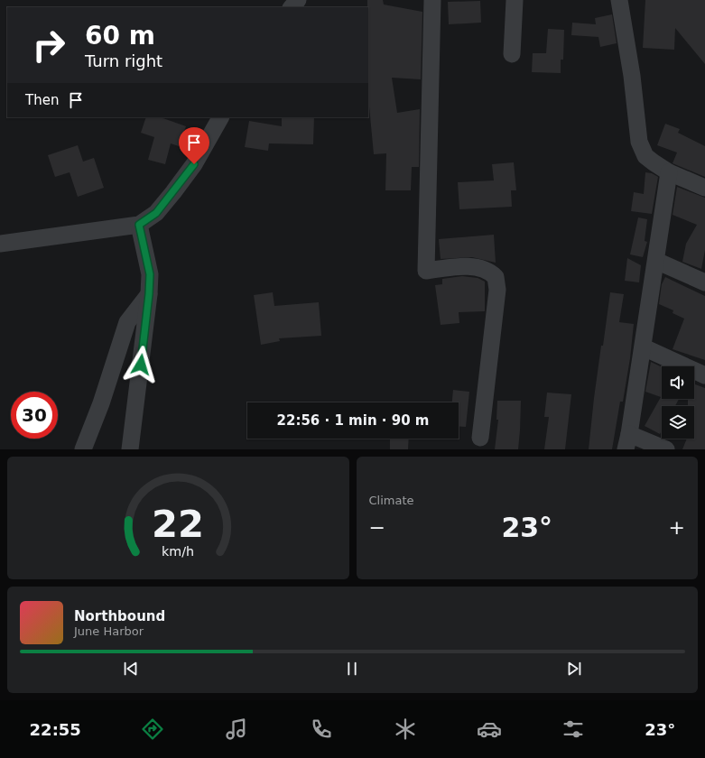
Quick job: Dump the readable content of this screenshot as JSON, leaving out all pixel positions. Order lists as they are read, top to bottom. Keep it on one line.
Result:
{"page":{"turn":["60 m","Turn right"],"then":"Then","limit":"30","trip":"22:56 · 1 min · 90 m","tile":"Climate","heat":["−","23°","+"],"song":["Northbound","June Harbor"],"tabs":["22:55","23°"],"gauge":["22","km/h"]}}
